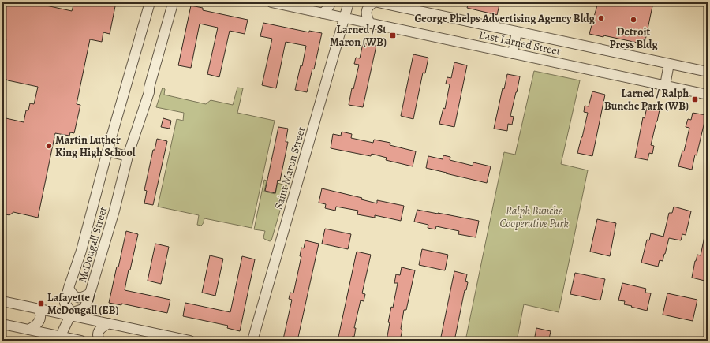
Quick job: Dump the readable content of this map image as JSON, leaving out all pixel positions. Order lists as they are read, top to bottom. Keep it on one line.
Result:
{"streets":{"street":["East Larned Street","Saint Maron Street","McDougall Street"]},"crossings":[["East Larned Street","Saint Maron Street"]],"parks":["Ralph Bunche Cooperative Park"],"places":{"other":["George Phelps Advertising Agency Bldg","Detroit Press Bldg","Martin Luther King High School"],"transit":["Larned / St Maron (WB)","Larned / Ralph Bunche Park (WB)","Lafayette / McDougall (EB)"]}}
